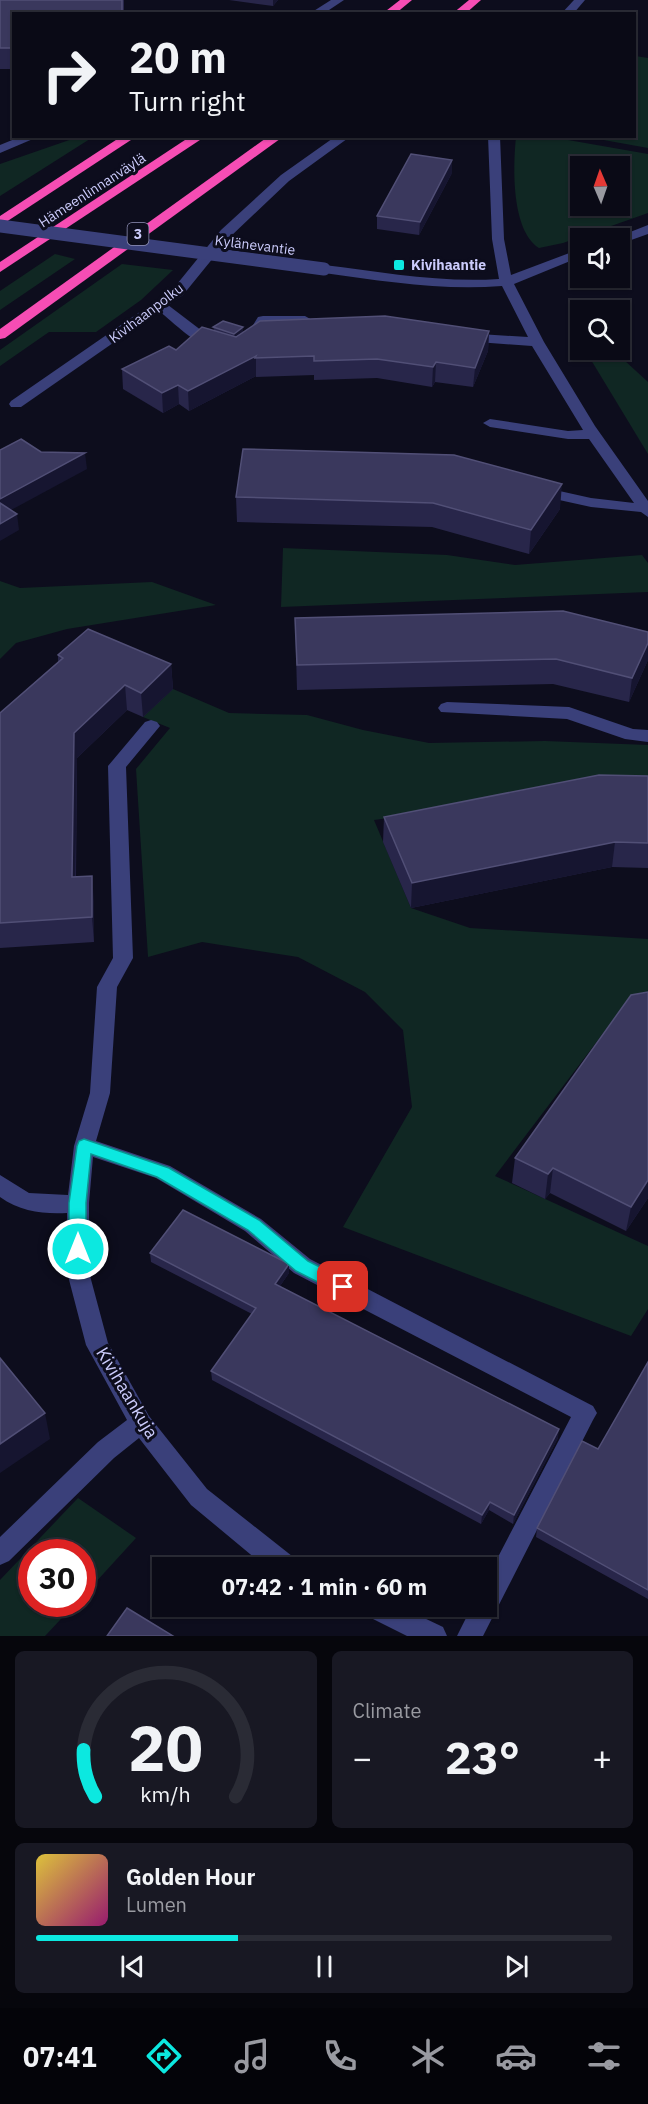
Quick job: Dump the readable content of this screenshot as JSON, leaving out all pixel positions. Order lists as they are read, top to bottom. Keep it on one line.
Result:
{"streets":{"highway":["Hämeenlinnanväylä","3"],"street":["Kylänevantie","Kivihaanpolku","Kivihaankuja"]},"places":{"transit":["Kivihaantie"]},"north":"top","page":{"turn":["20 m","Turn right"],"limit":"30","trip":"07:42 · 1 min · 60 m","tile":"Climate","heat":["−","23°","+"],"song":["Golden Hour","Lumen"],"tabs":"07:41","gauge":["20","km/h"]}}
